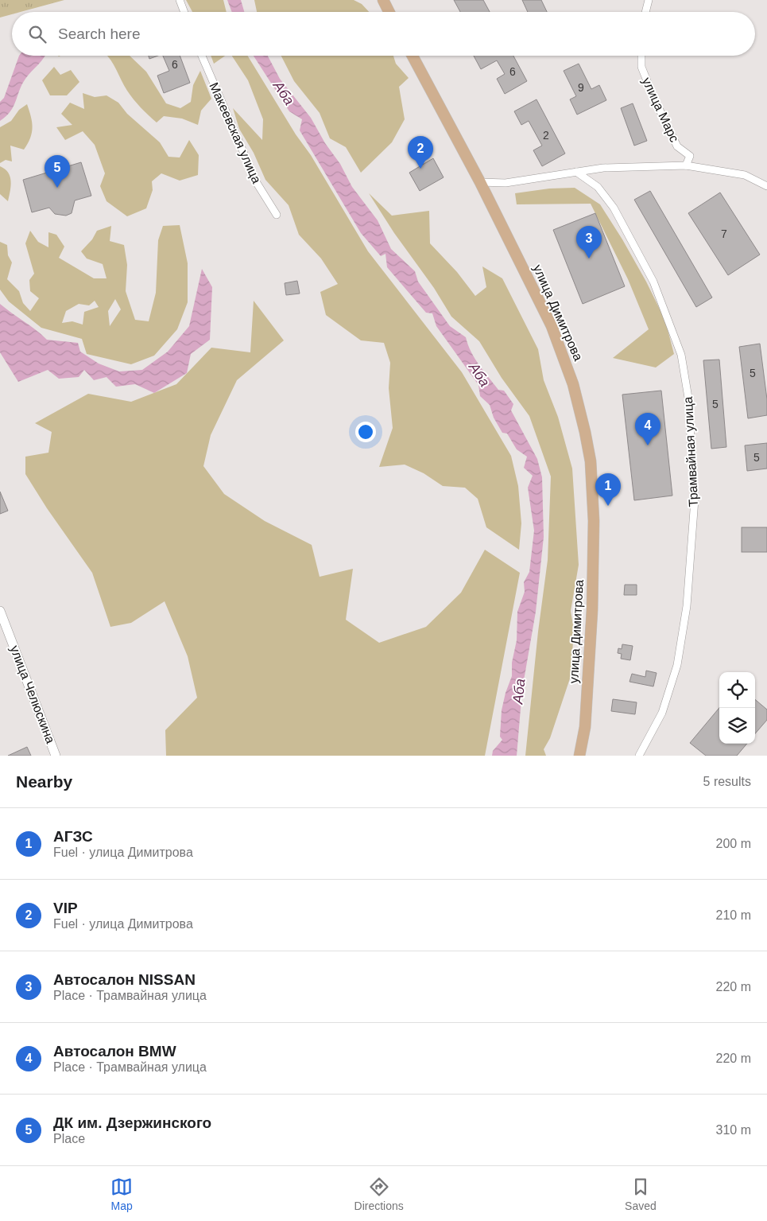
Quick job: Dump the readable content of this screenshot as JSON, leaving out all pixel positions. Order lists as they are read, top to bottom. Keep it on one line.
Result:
{"streets":{"main road":["улица Димитрова"],"street":["улица Марс","Макеевская улица","Трамвайная улица","улица Челюскина"]},"water":["Аба"],"house_numbers":["6","6","9","2","7","5","5","5"],"page":{"search":"Search here","pins":["2","5","3","4","1"],"heading":["Nearby","5 results"],"list":[{"mark":"1","name":"АГЗС","note":"Fuel · улица Димитрова","value":"200 m"},{"mark":"2","name":"VIP","note":"Fuel · улица Димитрова","value":"210 m"},{"mark":"3","name":"Автосалон NISSAN","note":"Place · Трамвайная улица","value":"220 m"},{"mark":"4","name":"Автосалон BMW","note":"Place · Трамвайная улица","value":"220 m"},{"mark":"5","name":"ДК им. Дзержинского","note":"Place","value":"310 m"}],"nav":["Map","Directions","Saved"]}}
